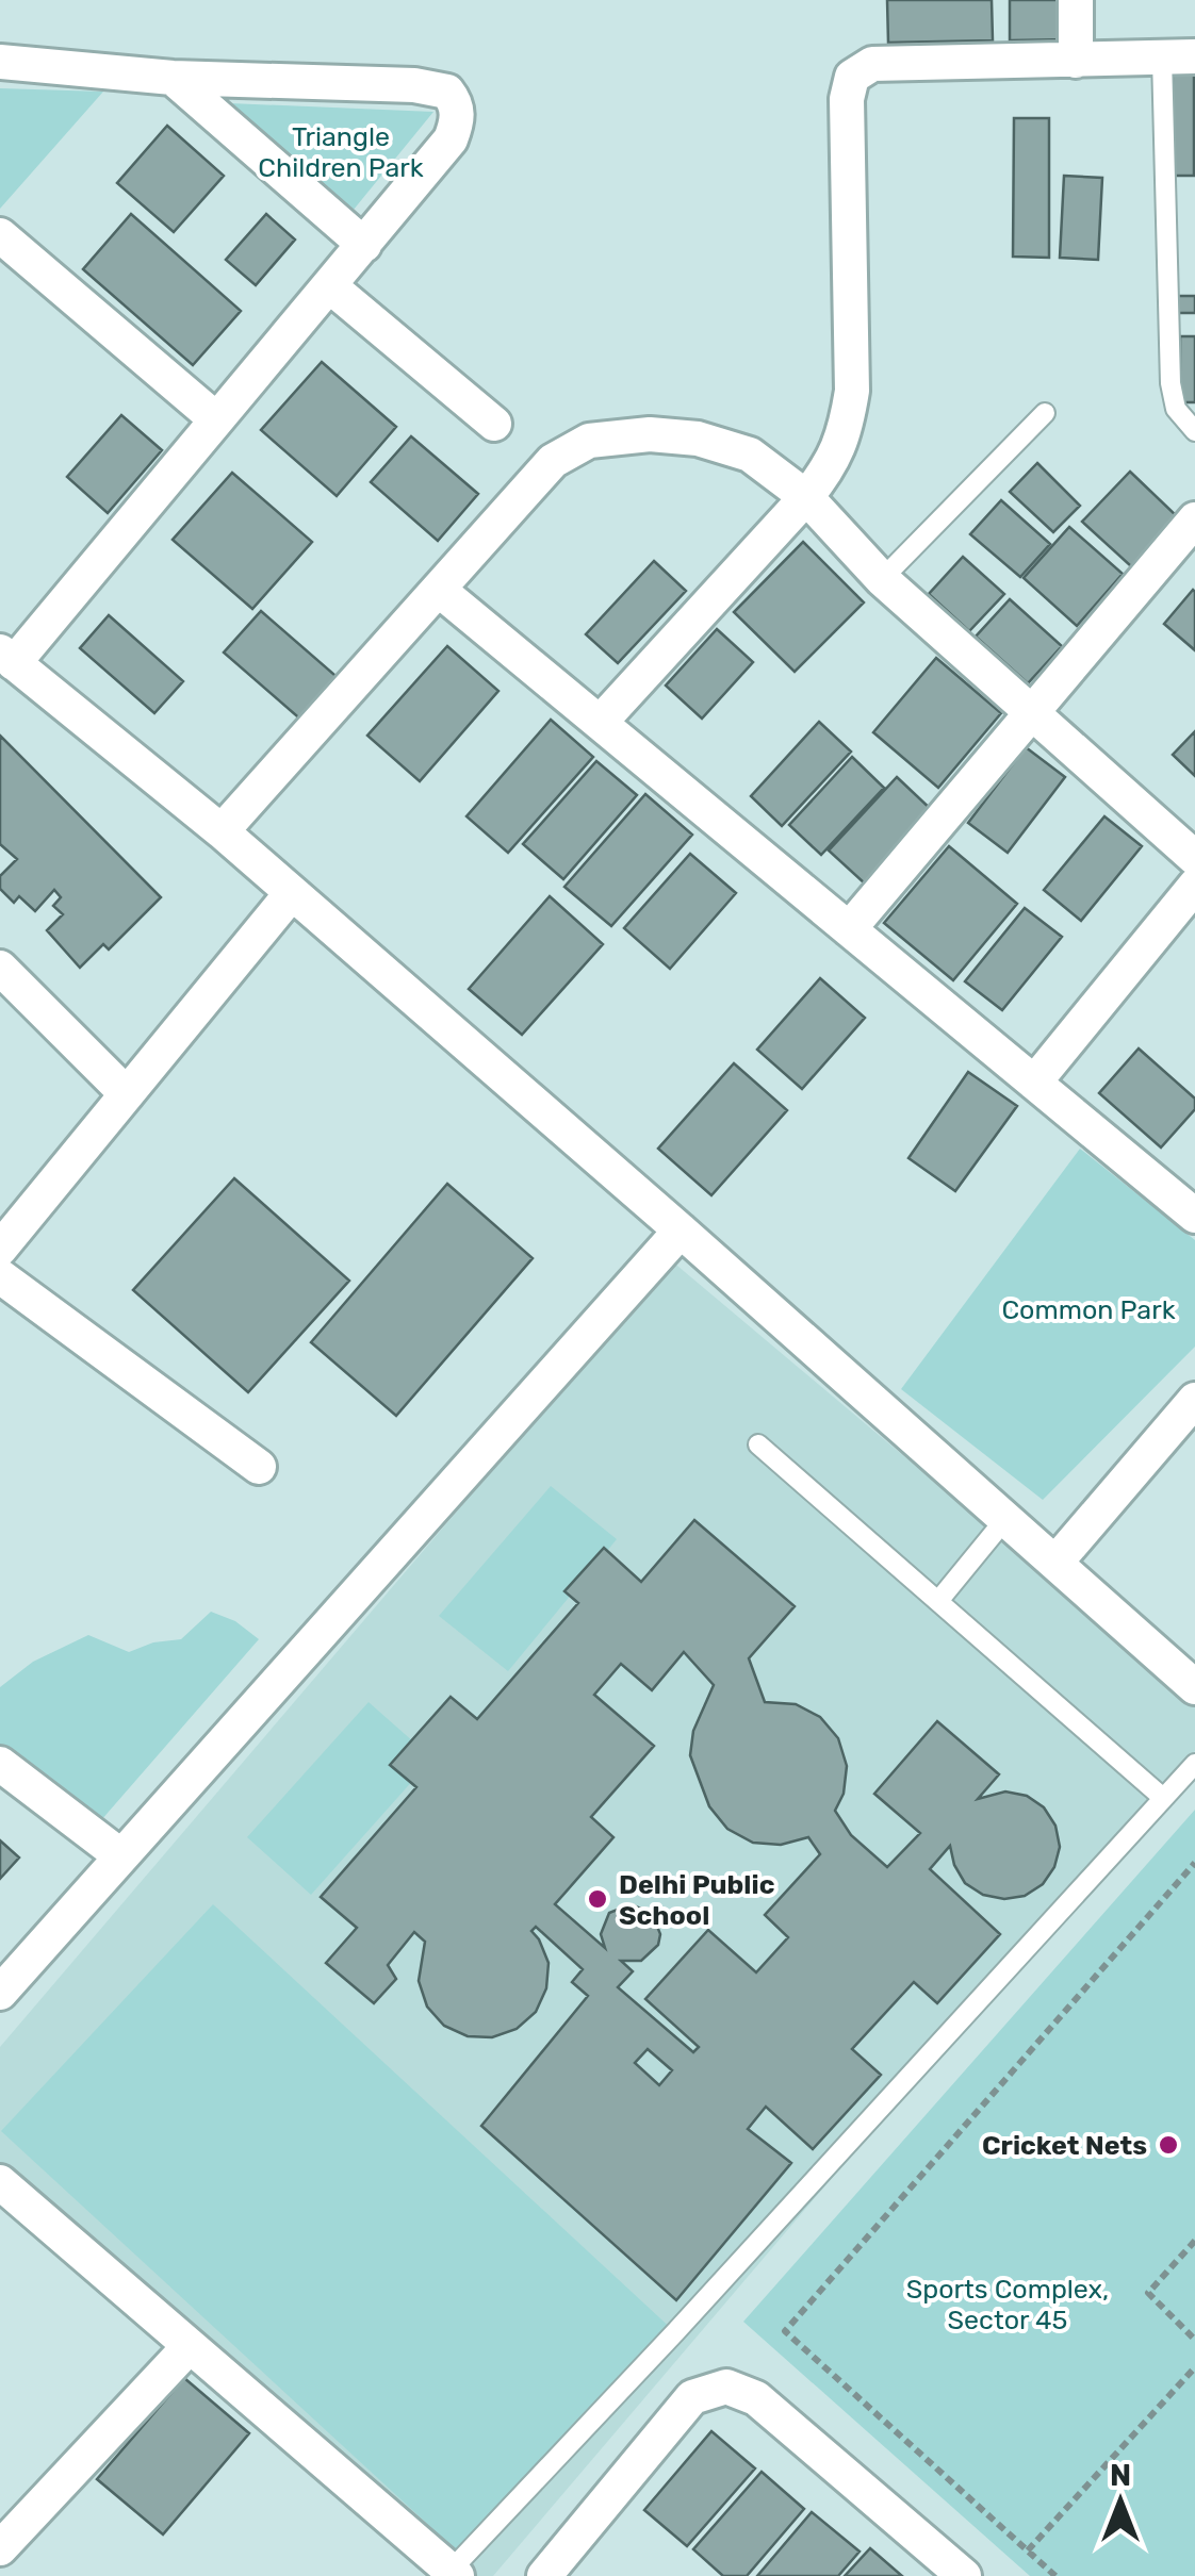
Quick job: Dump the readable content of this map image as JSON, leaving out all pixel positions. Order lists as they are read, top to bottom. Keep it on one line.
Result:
{"parks":["Triangle Children Park","Common Park","Sports Complex, Sector 45"],"places":["Delhi Public School","Cricket Nets"],"north":"top"}
